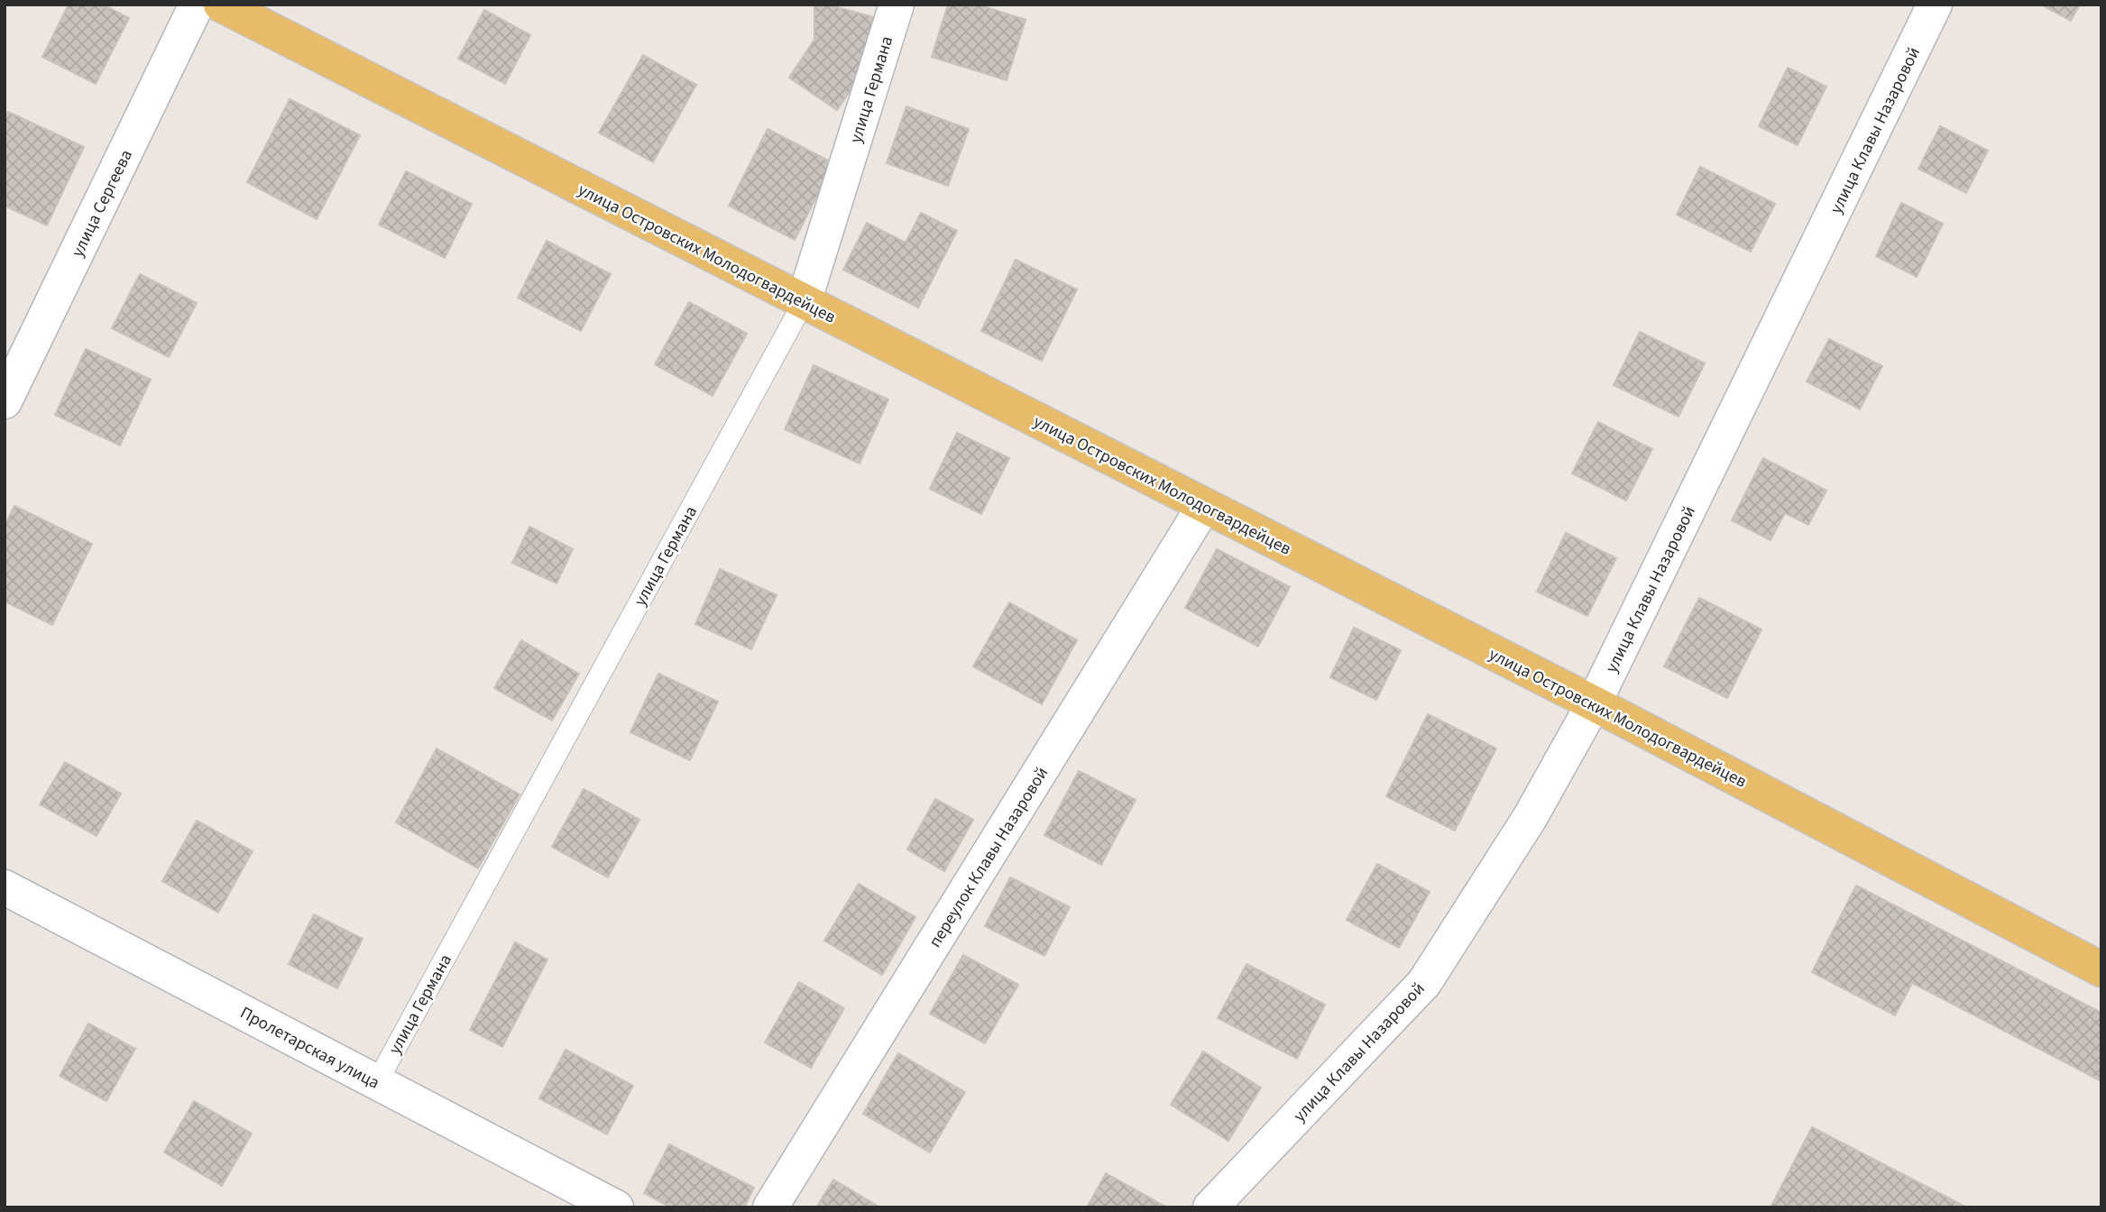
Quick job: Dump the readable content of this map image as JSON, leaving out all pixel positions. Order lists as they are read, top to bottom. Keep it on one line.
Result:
{"streets":{"main road":["улица Островских Молодогвардейцев"],"street":["улица Германа","улица Клавы Назаровой","улица Сергеева","переулок Клавы Назаровой","Пролетарская улица"]},"crossings":[["улица Германа","улица Островских Молодогвардейцев"],["улица Германа","Пролетарская улица"],["улица Клавы Назаровой","улица Островских Молодогвардейцев"],["улица Островских Молодогвардейцев","переулок Клавы Назаровой"]]}
